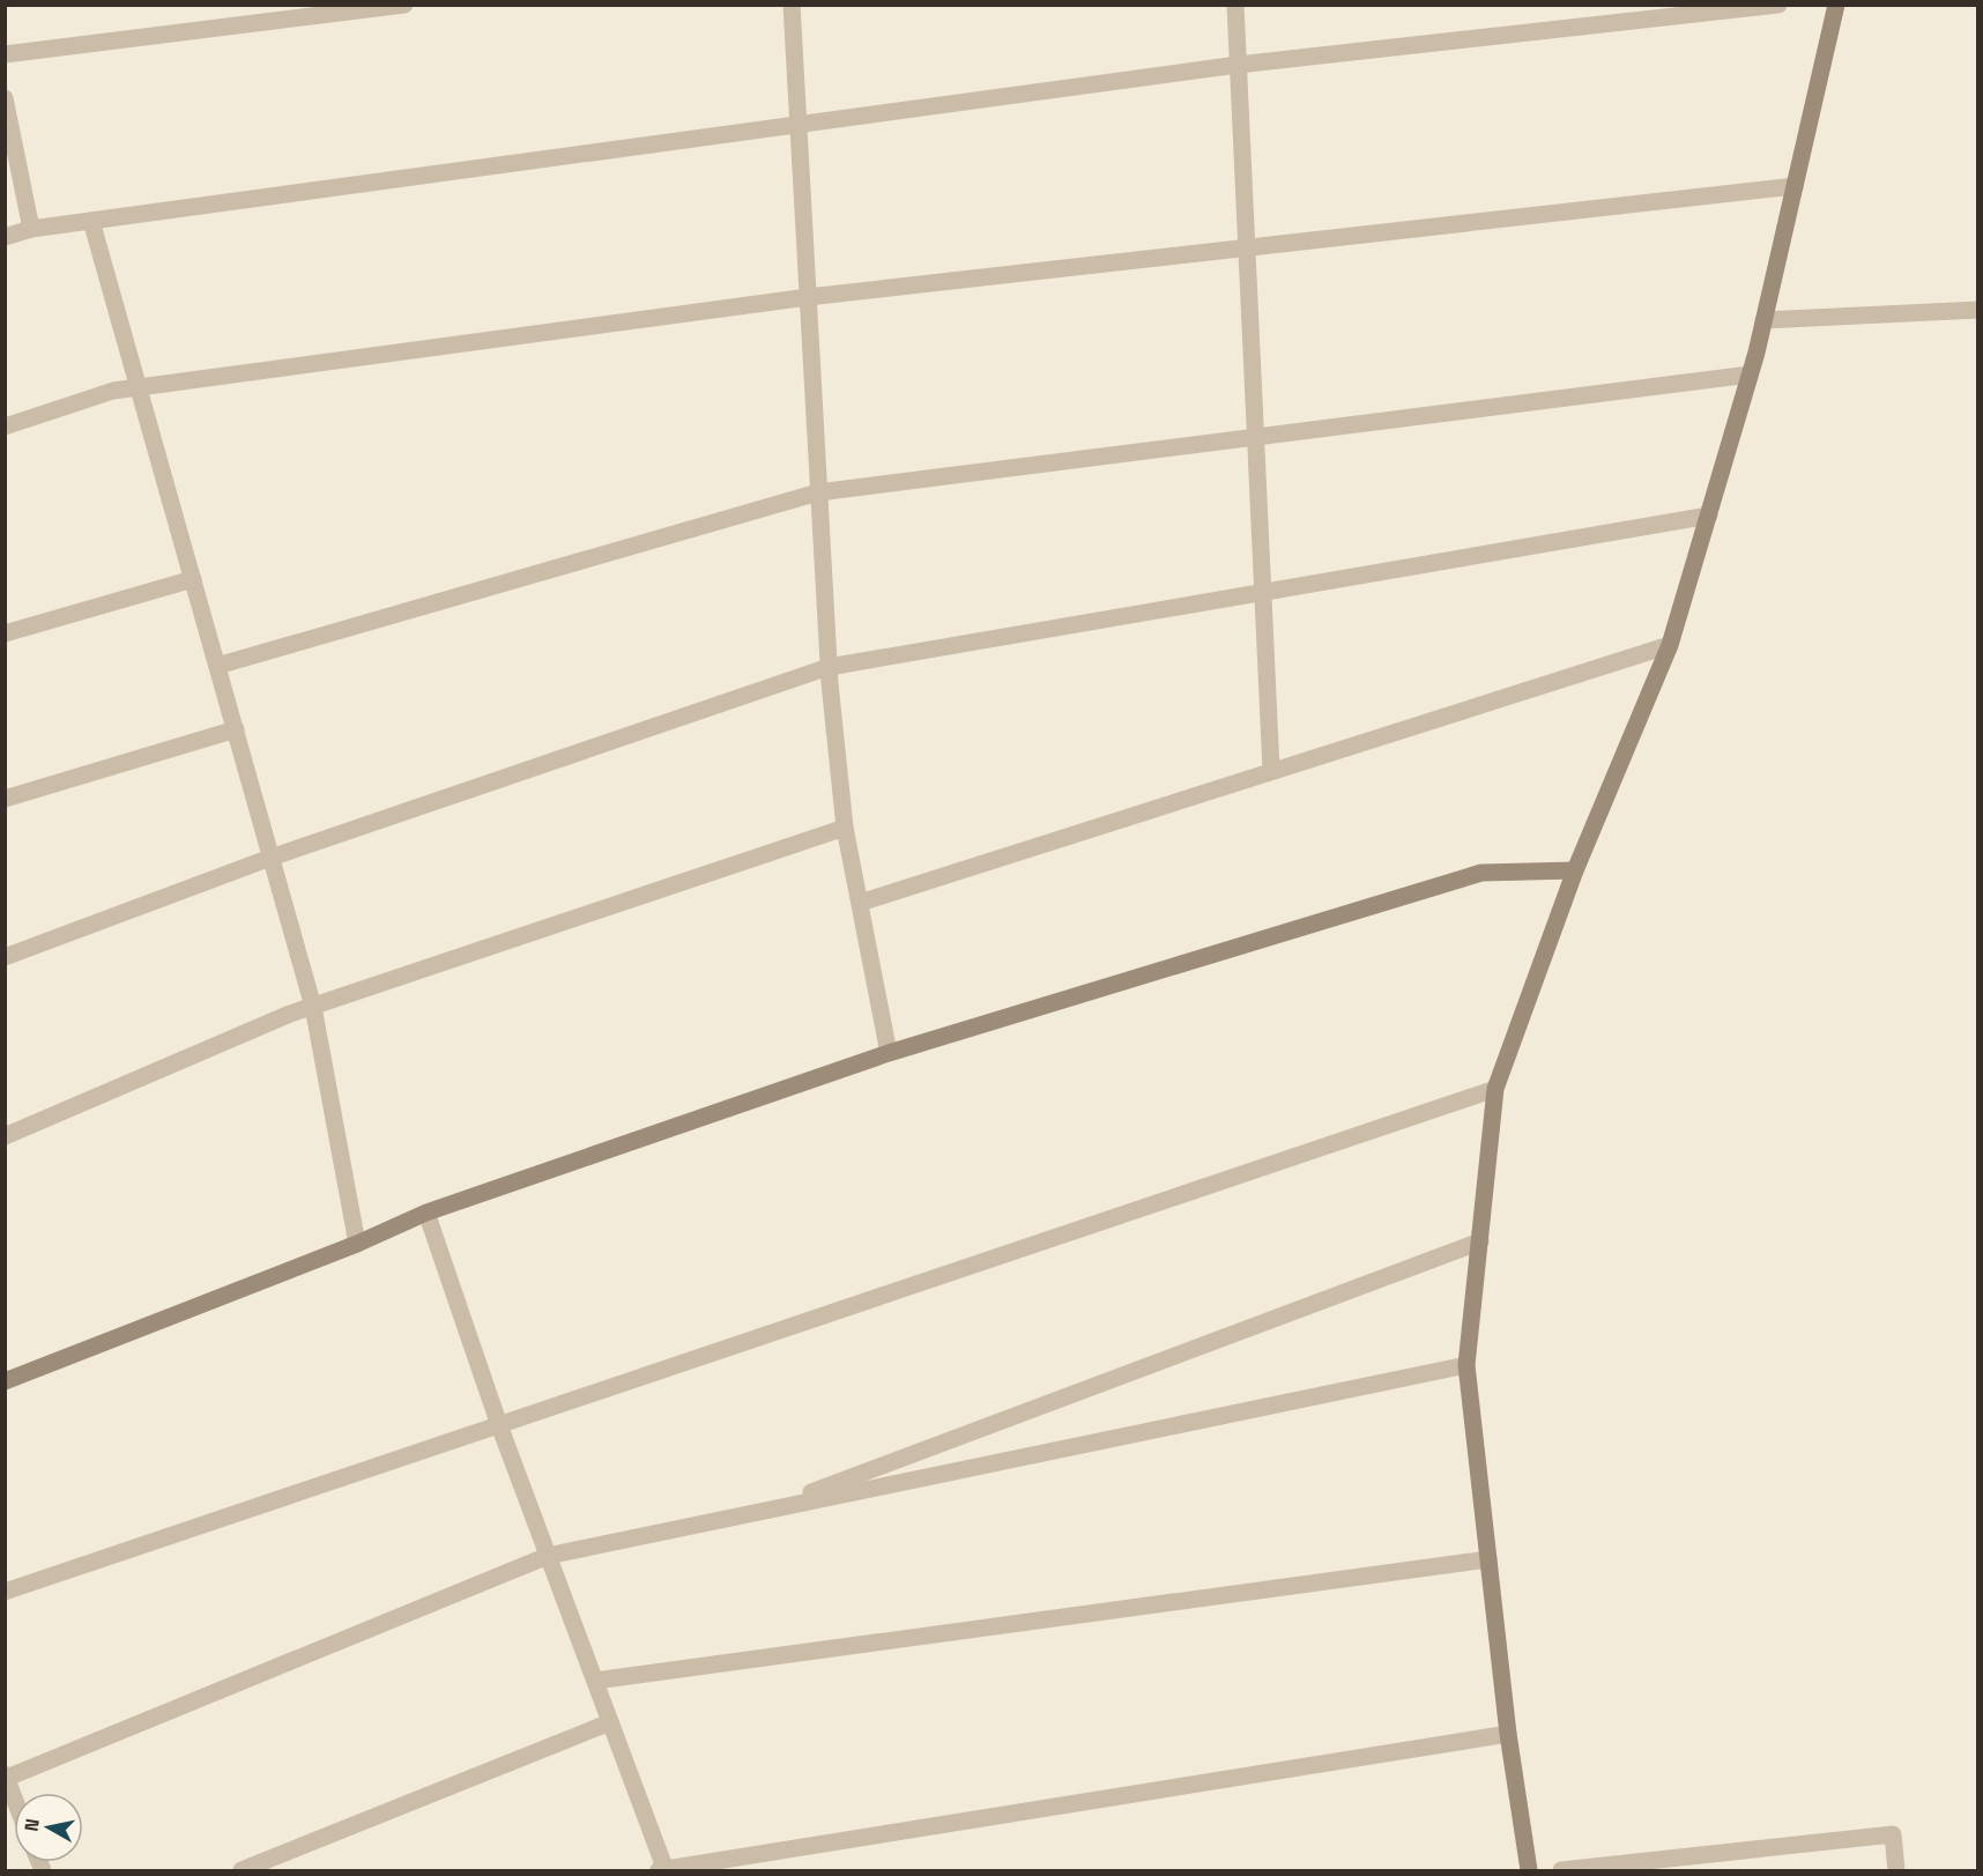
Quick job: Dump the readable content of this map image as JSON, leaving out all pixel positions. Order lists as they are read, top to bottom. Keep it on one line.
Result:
{"north":"left"}
